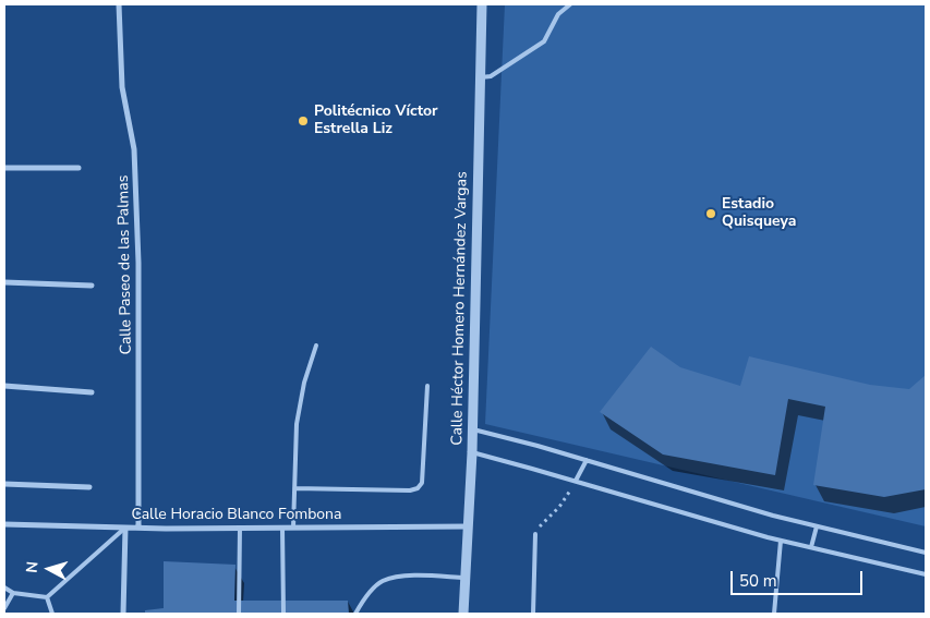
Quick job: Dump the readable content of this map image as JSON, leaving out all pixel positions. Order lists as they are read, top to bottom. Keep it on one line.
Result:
{"streets":{"street":["Calle Paseo de las Palmas","Calle Héctor Homero Hernández Vargas","Calle Horacio Blanco Fombona"]},"crossings":[["Calle Paseo de las Palmas","Calle Horacio Blanco Fombona"],["Calle Héctor Homero Hernández Vargas","Calle Horacio Blanco Fombona"]],"places":["Politécnico Víctor Estrella Liz","Estadio Quisqueya"],"scale_bar":"50 m","north":"left"}
